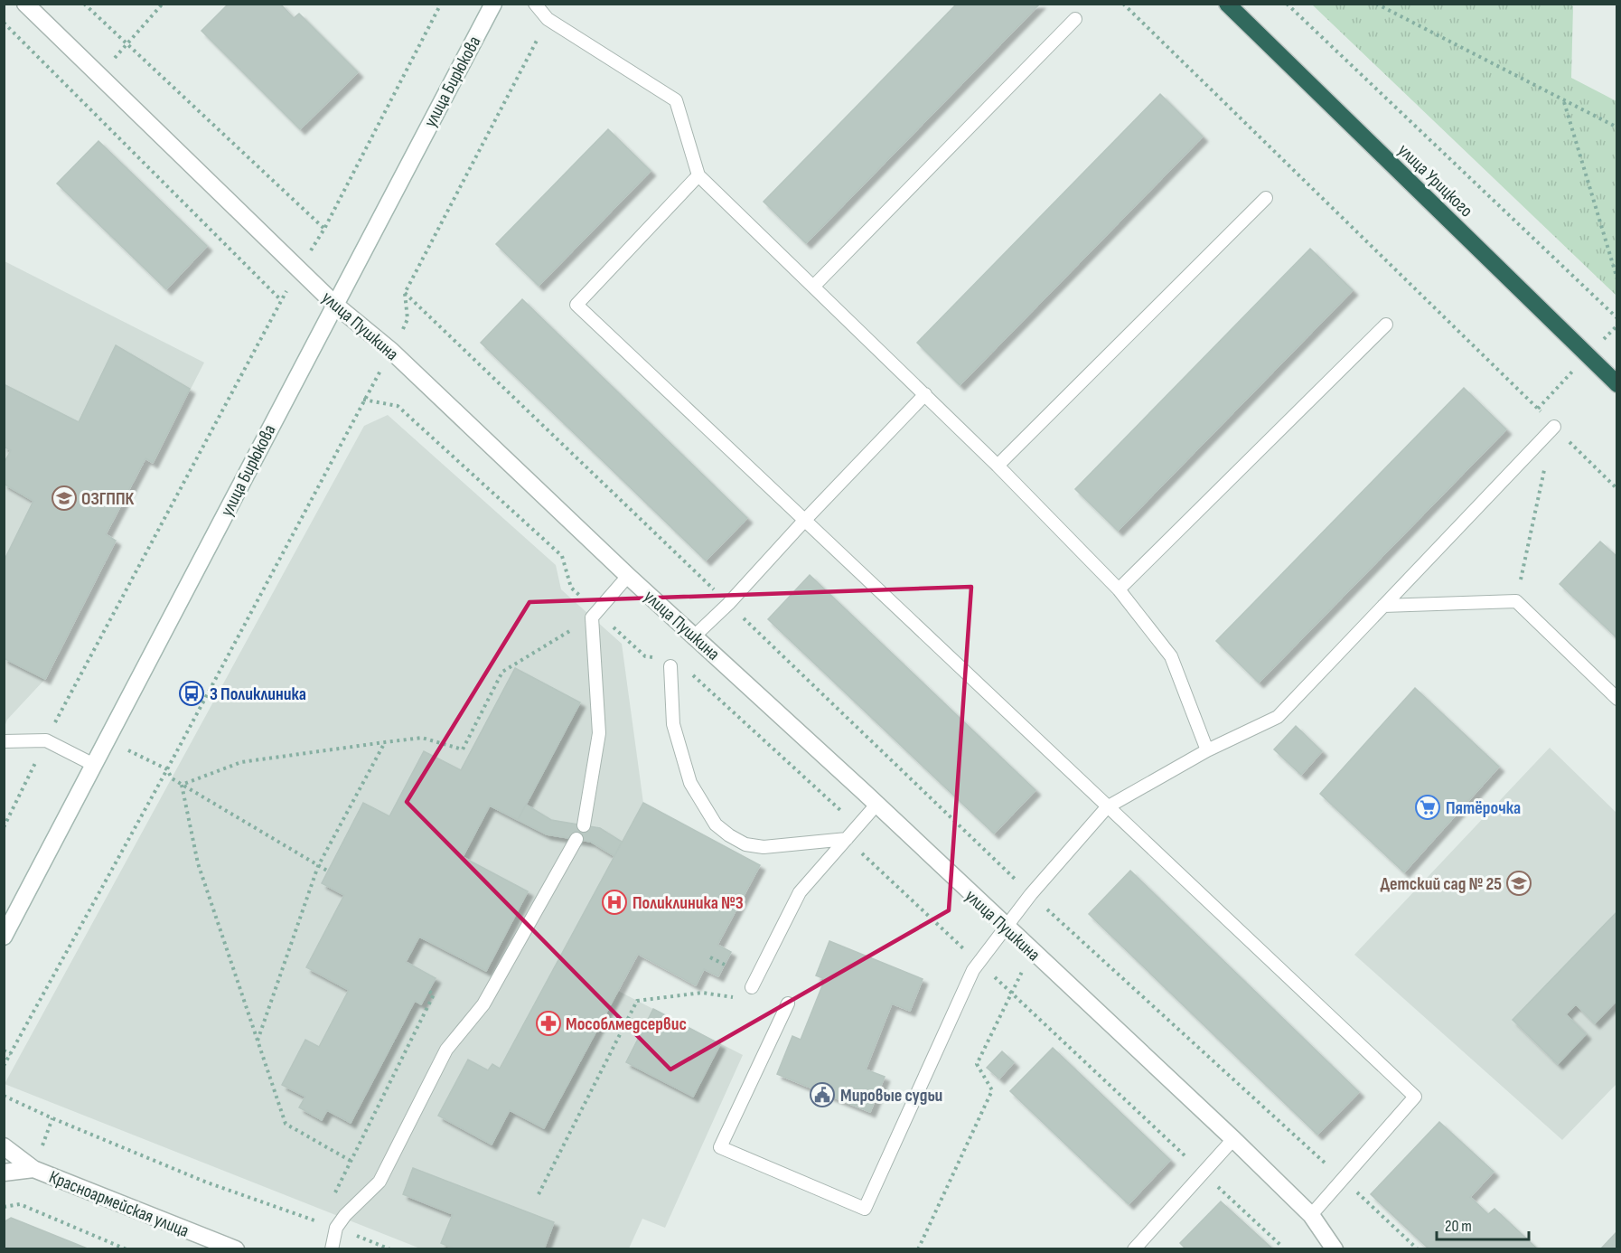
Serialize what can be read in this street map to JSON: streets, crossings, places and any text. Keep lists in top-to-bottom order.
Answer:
{
  "streets": {
    "highway": ["улица Урицкого"],
    "street": ["улица Бирюкова", "улица Пушкина", "Красноармейская улица"]
  },
  "crossings": [
    ["улица Бирюкова", "улица Пушкина"]
  ],
  "places": {
    "school or university": ["ОЗГППК", "Детский сад № 25"],
    "bus stop": ["3 Поликлиника"],
    "supermarket": ["Пятёрочка"],
    "hospital": ["Поликлиника №3"],
    "pharmacy": ["Мособлмедсервис"],
    "public building": ["Мировые судьи"]
  },
  "scale_bar": "20 m"
}
